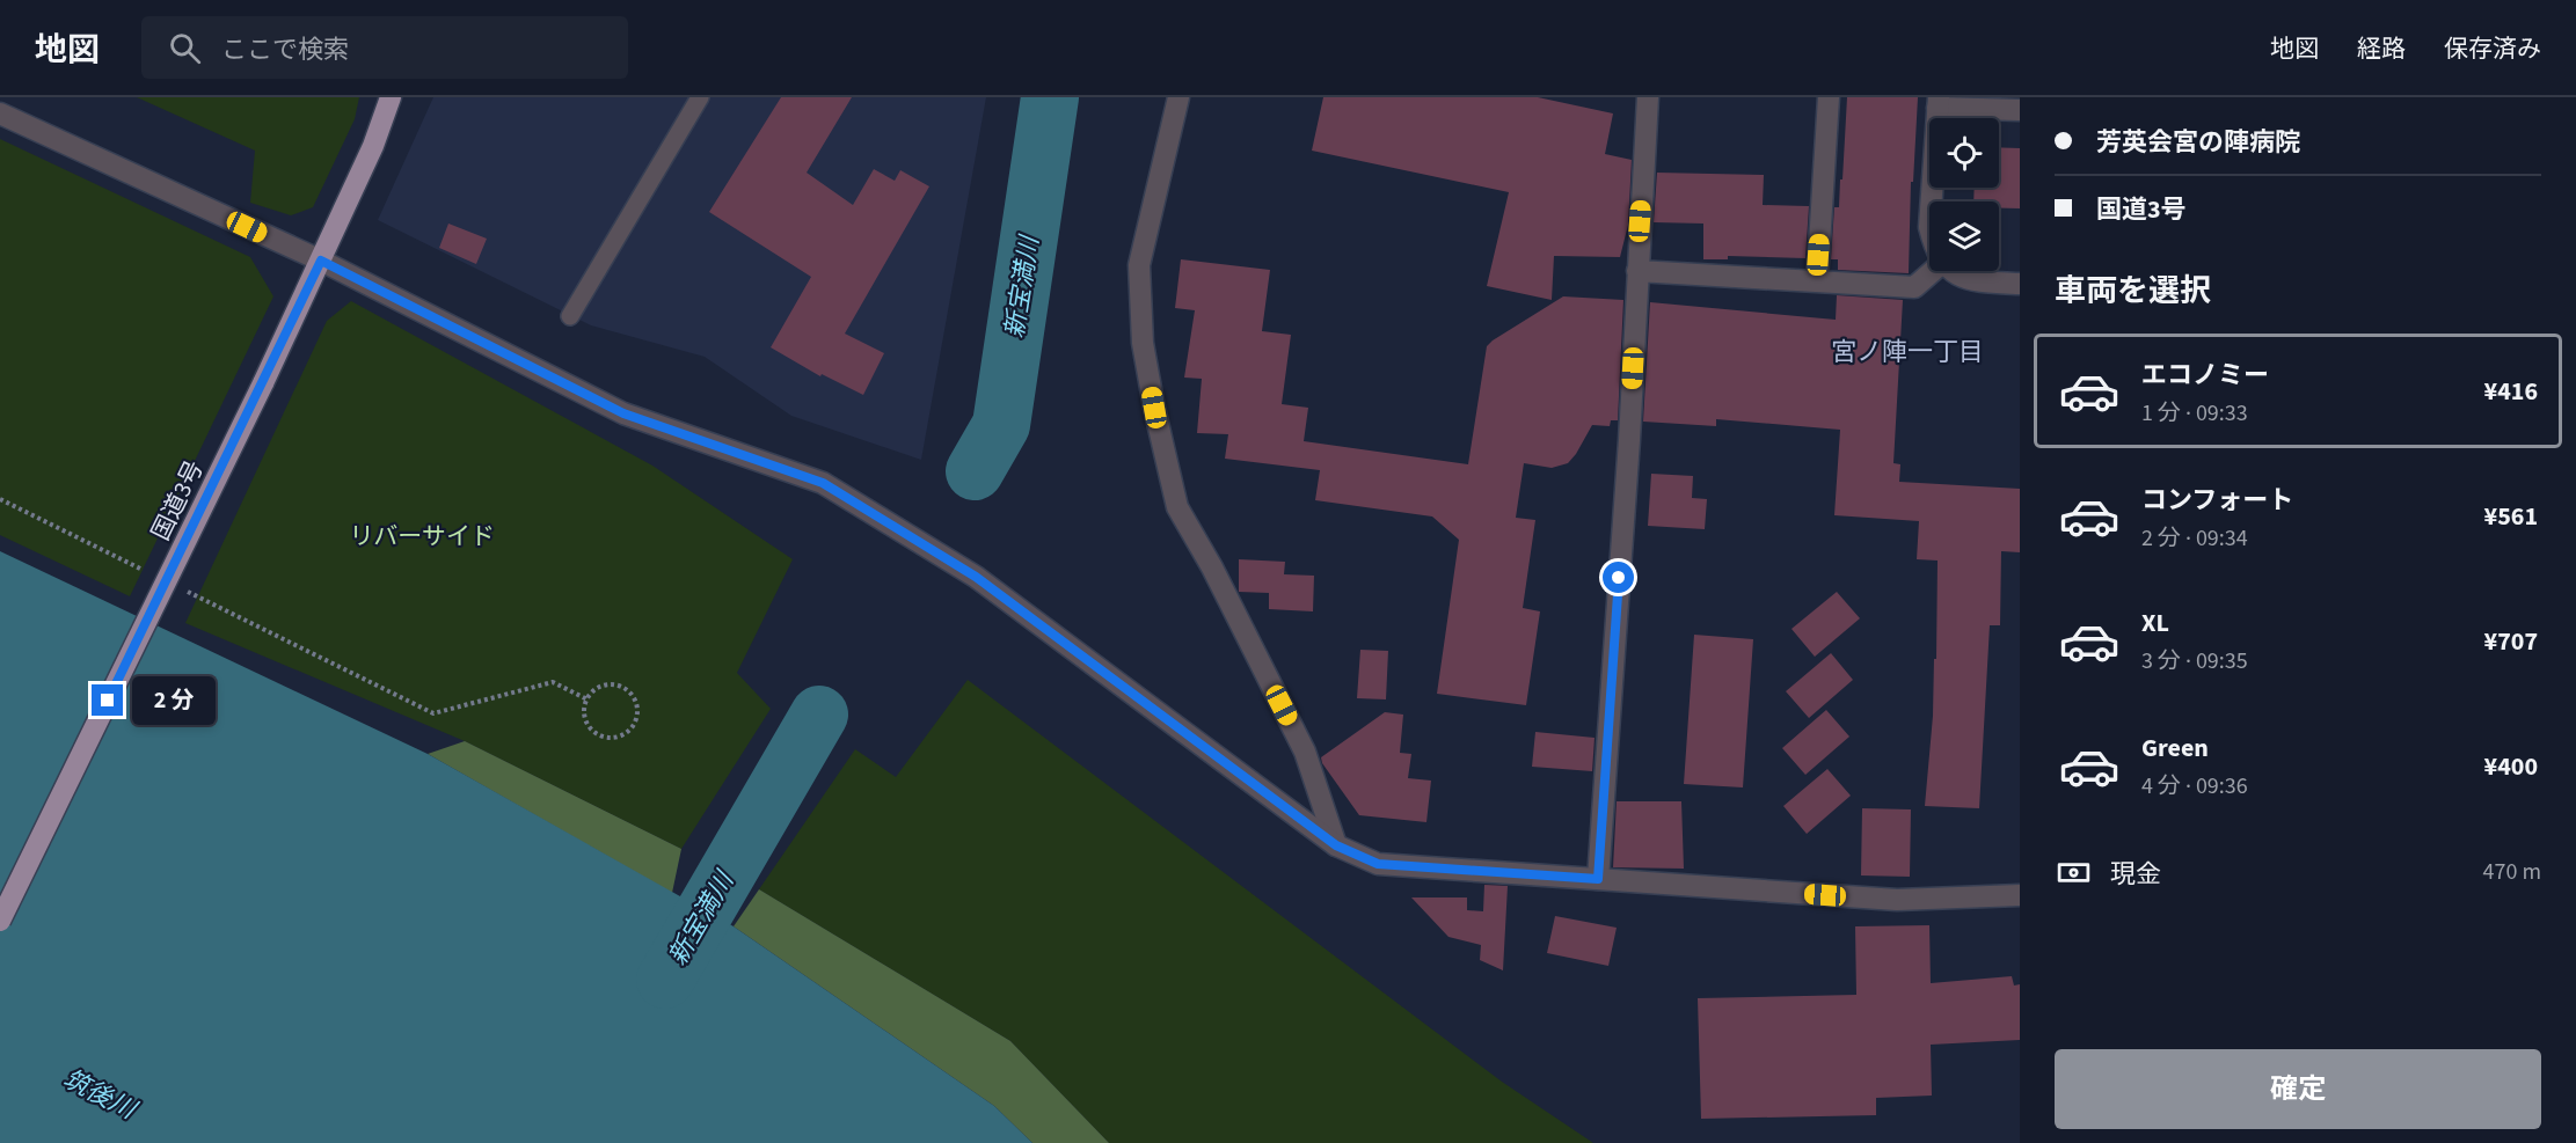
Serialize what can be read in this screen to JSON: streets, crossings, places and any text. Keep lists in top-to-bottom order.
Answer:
{
  "streets": {
    "highway": ["国道3号"]
  },
  "districts": ["宮ノ陣一丁目"],
  "water": ["新宝満川", "筑後川"],
  "parks": ["リバーサイド"],
  "page": {
    "header": "地図",
    "search": "ここで検索",
    "nav": ["地図", "経路", "保存済み"],
    "banner": ["芳英会宮の陣病院", "国道3号"],
    "heading": "車両を選択",
    "list": [
      {
        "name": "エコノミー",
        "note": "1 分 · 09:33",
        "value": "¥416"
      },
      {
        "name": "コンフォート",
        "note": "2 分 · 09:34",
        "value": "¥561"
      },
      {
        "name": "XL",
        "note": "3 分 · 09:35",
        "value": "¥707"
      },
      {
        "name": "Green",
        "note": "4 分 · 09:36",
        "value": "¥400"
      }
    ],
    "bubble": "2 分",
    "pay": ["現金", "470 m"],
    "buttons": "確定"
  }
}
